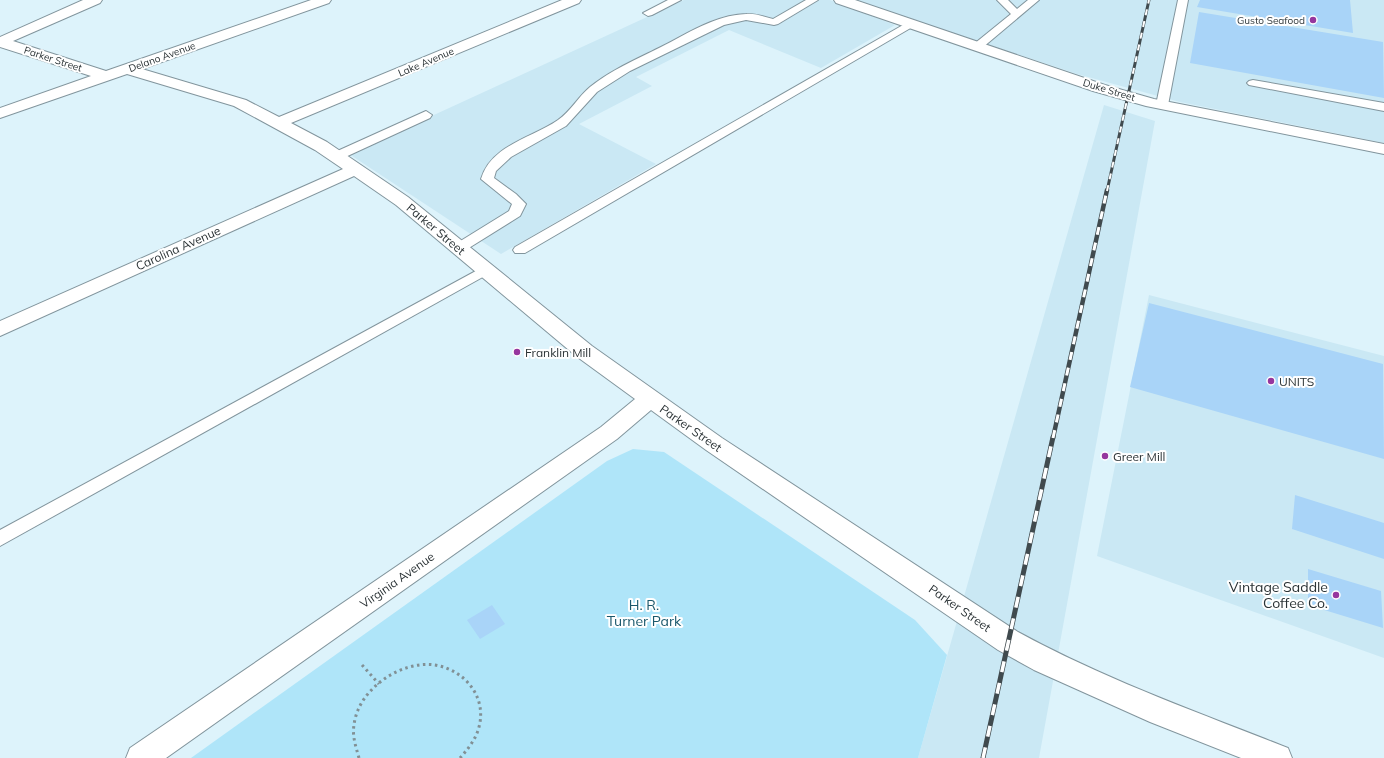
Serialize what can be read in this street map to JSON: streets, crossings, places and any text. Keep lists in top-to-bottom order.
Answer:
{
  "streets": {
    "street": [
      "Delano Avenue",
      "Parker Street",
      "Lake Avenue",
      "Duke Street",
      "Carolina Avenue",
      "Virginia Avenue"
    ]
  },
  "crossings": [
    ["Delano Avenue", "Parker Street"],
    ["Parker Street", "Lake Avenue"],
    ["Parker Street", "Carolina Avenue"],
    ["Parker Street", "Virginia Avenue"]
  ],
  "parks": ["H. R. Turner Park"],
  "places": [
    "Gusto Seafood",
    "Franklin Mill",
    "UNITS",
    "Greer Mill",
    "Vintage Saddle Coffee Co."
  ]
}
